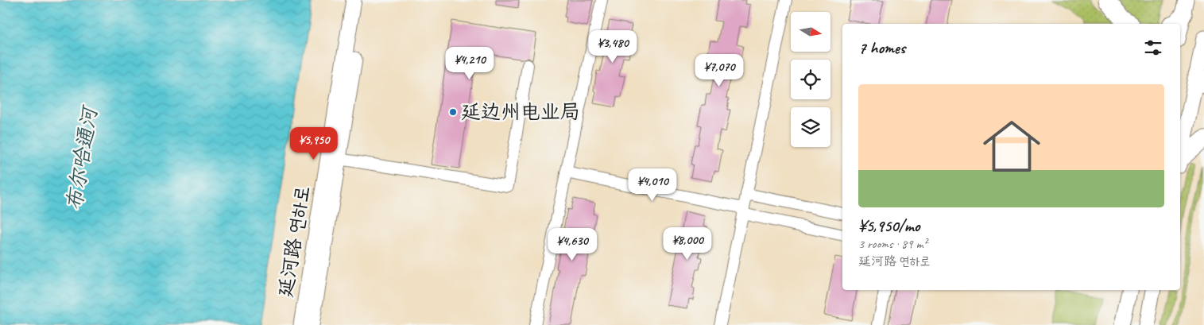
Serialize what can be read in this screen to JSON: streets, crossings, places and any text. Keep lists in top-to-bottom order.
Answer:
{
  "streets": {
    "main road": ["延河路 연하로"]
  },
  "water": ["布尔哈通河"],
  "places": ["延边州电业局"],
  "north": "right",
  "page": {
    "heading": "7 homes",
    "price": [
      "¥3,480",
      "¥4,210",
      "¥7,070",
      "¥5,950",
      "¥4,010",
      "¥8,000",
      "¥4,630"
    ],
    "list": [
      {
        "name": "¥5,950/mo",
        "note": "3 rooms · 89 m² · 延河路 연하로"
      }
    ]
  }
}
